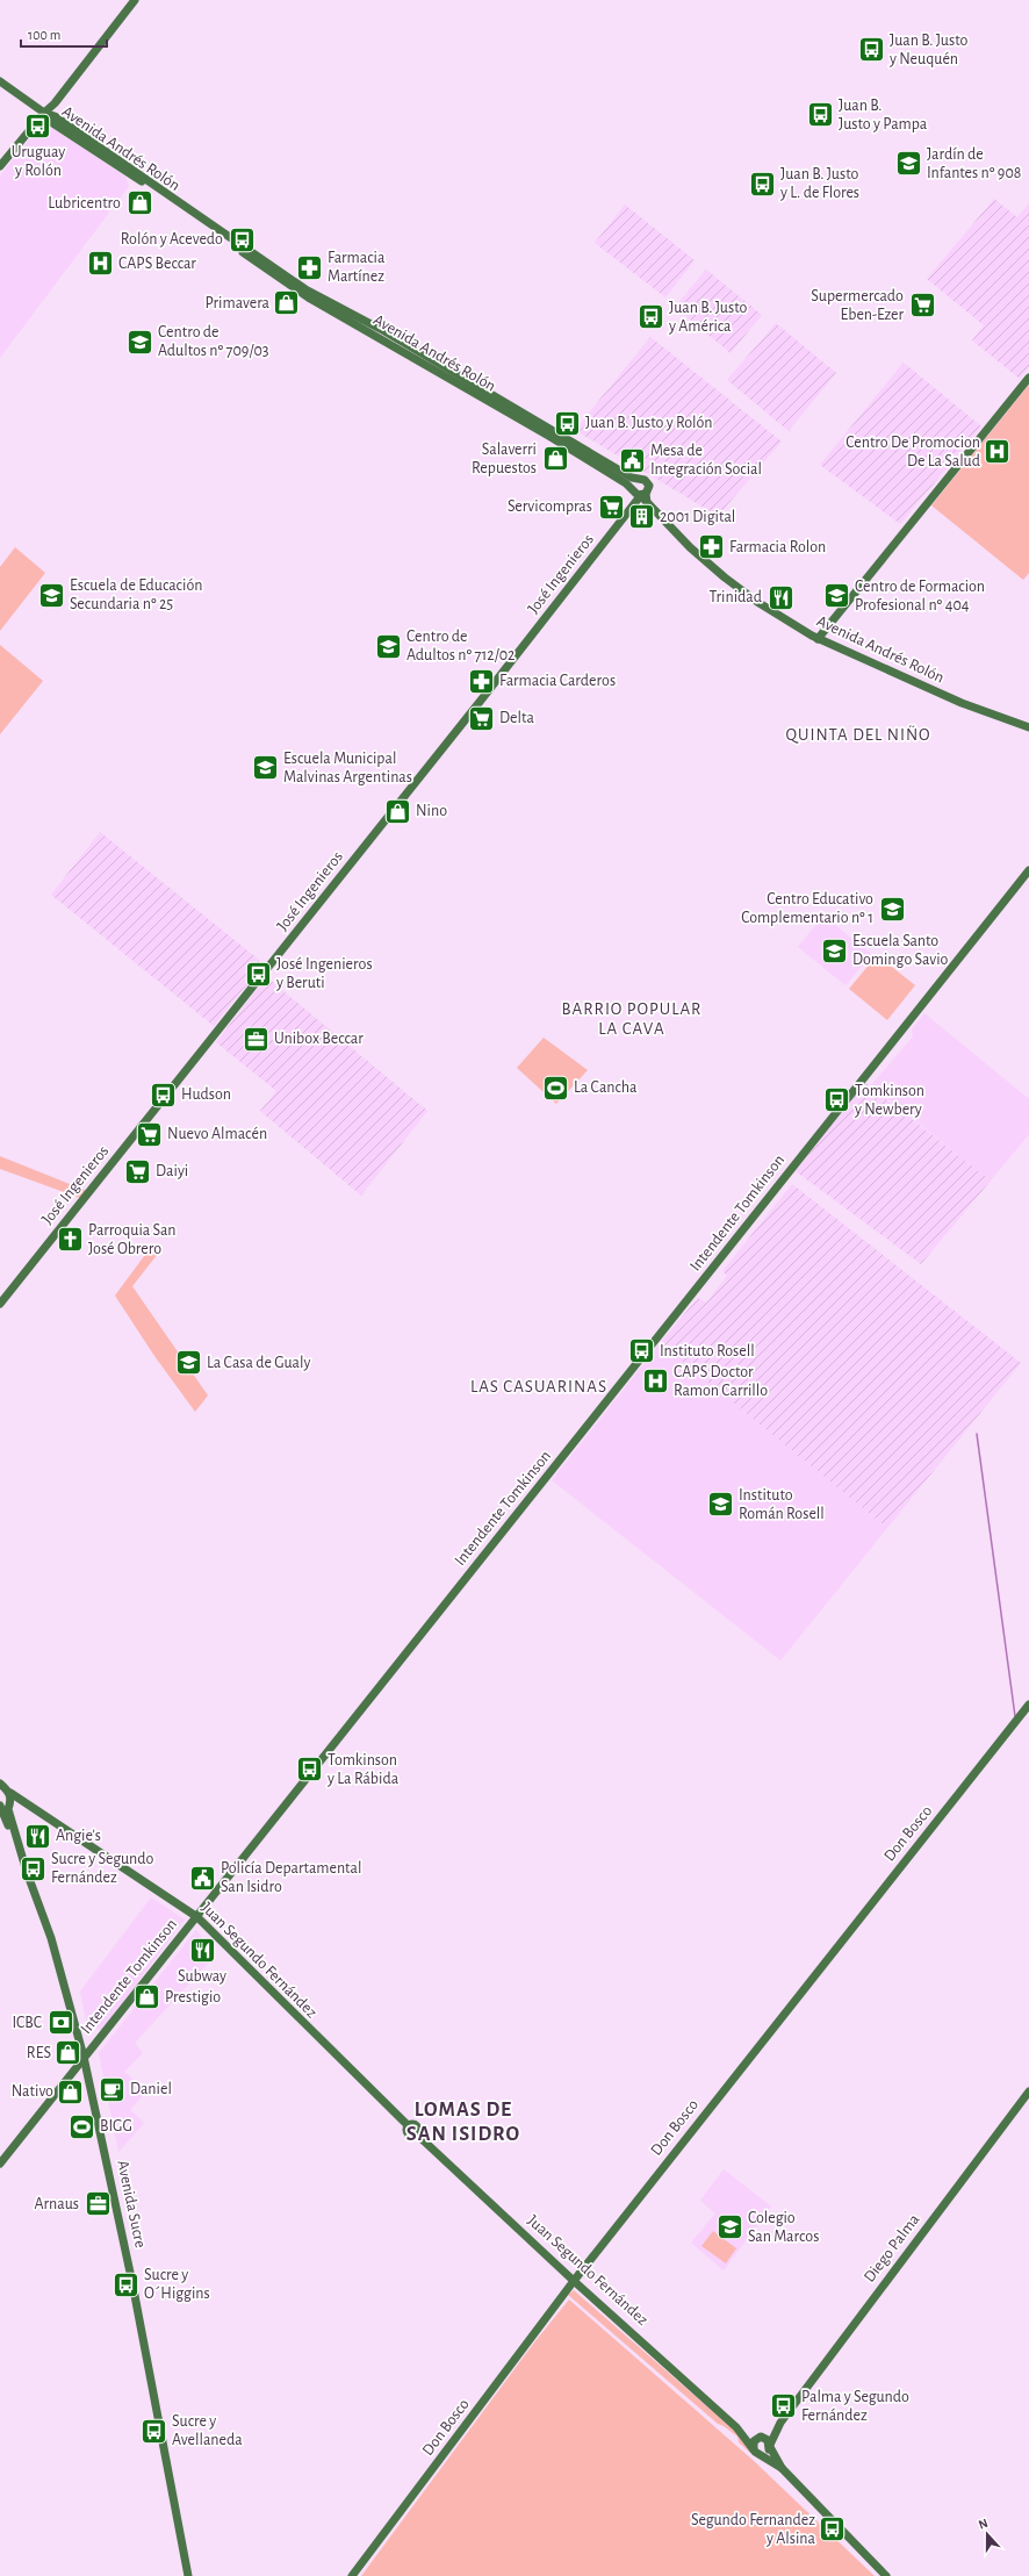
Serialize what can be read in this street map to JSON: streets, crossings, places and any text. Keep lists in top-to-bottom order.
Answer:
{
  "streets": {
    "main road": [
      "Avenida Andrés Rolón",
      "José Ingenieros",
      "Intendente Tomkinson",
      "Don Bosco",
      "Juan Segundo Fernández",
      "Avenida Sucre",
      "Diego Palma"
    ]
  },
  "crossings": [
    ["Avenida Andrés Rolón", "José Ingenieros"],
    ["Intendente Tomkinson", "Juan Segundo Fernández"],
    ["Intendente Tomkinson", "Avenida Sucre"],
    ["Don Bosco", "Juan Segundo Fernández"],
    ["Juan Segundo Fernández", "Avenida Sucre"],
    ["Juan Segundo Fernández", "Diego Palma"]
  ],
  "districts": [
    "QUINTA DEL NIÑO",
    "BARRIO POPULAR LA CAVA",
    "LAS CASUARINAS",
    "LOMAS DE SAN ISIDRO"
  ],
  "places": {
    "bus stop": [
      "Juan B. Justo y Neuquén",
      "Juan B. Justo y Pampa",
      "Uruguay y Rolón",
      "Juan B. Justo y L. de Flores",
      "Rolón y Acevedo",
      "Juan B. Justo y América",
      "Juan B. Justo y Rolón",
      "José Ingenieros y Beruti",
      "Hudson",
      "Tomkinson y Newbery",
      "Instituto Rosell",
      "Tomkinson y La Rábida",
      "Sucre y Segundo Fernández",
      "Sucre y O´Higgins",
      "Palma y Segundo Fernández",
      "Sucre y Avellaneda",
      "Segundo Fernandez y Alsina"
    ],
    "school or university": [
      "Jardín de Infantes nº 908",
      "Centro de Adultos nº 709/03",
      "Escuela de Educación Secundaria nº 25",
      "Centro de Formacion Profesional nº 404",
      "Centro de Adultos nº 712/02",
      "Escuela Municipal Malvinas Argentinas",
      "Centro Educativo Complementario nº 1",
      "Escuela Santo Domingo Savio",
      "La Casa de Gualy",
      "Instituto Román Rosell",
      "Colegio San Marcos"
    ],
    "shop": [
      "Lubricentro",
      "Primavera",
      "Salaverri Repuestos",
      "Nino",
      "Prestigio",
      "RES",
      "Nativo"
    ],
    "hospital": ["CAPS Beccar", "Centro De Promocion De La Salud", "CAPS Doctor Ramon Carrillo"],
    "pharmacy": ["Farmacia Martínez", "Farmacia Rolon", "Farmacia Carderos"],
    "supermarket": [
      "Supermercado Eben-Ezer",
      "Servicompras",
      "Delta",
      "Nuevo Almacén",
      "Daiyi"
    ],
    "public building": ["Mesa de Integración Social", "Policía Departamental San Isidro"],
    "building": ["2001 Digital"],
    "restaurant": ["Trinidad", "Angie's", "Subway"],
    "office": ["Unibox Beccar", "Arnaus"],
    "sports": ["La Cancha", "BIGG"],
    "church": ["Parroquia San José Obrero"],
    "bank": ["ICBC"],
    "cafe": ["Daniel"]
  },
  "scale_bar": "100 m",
  "north": "top"
}
